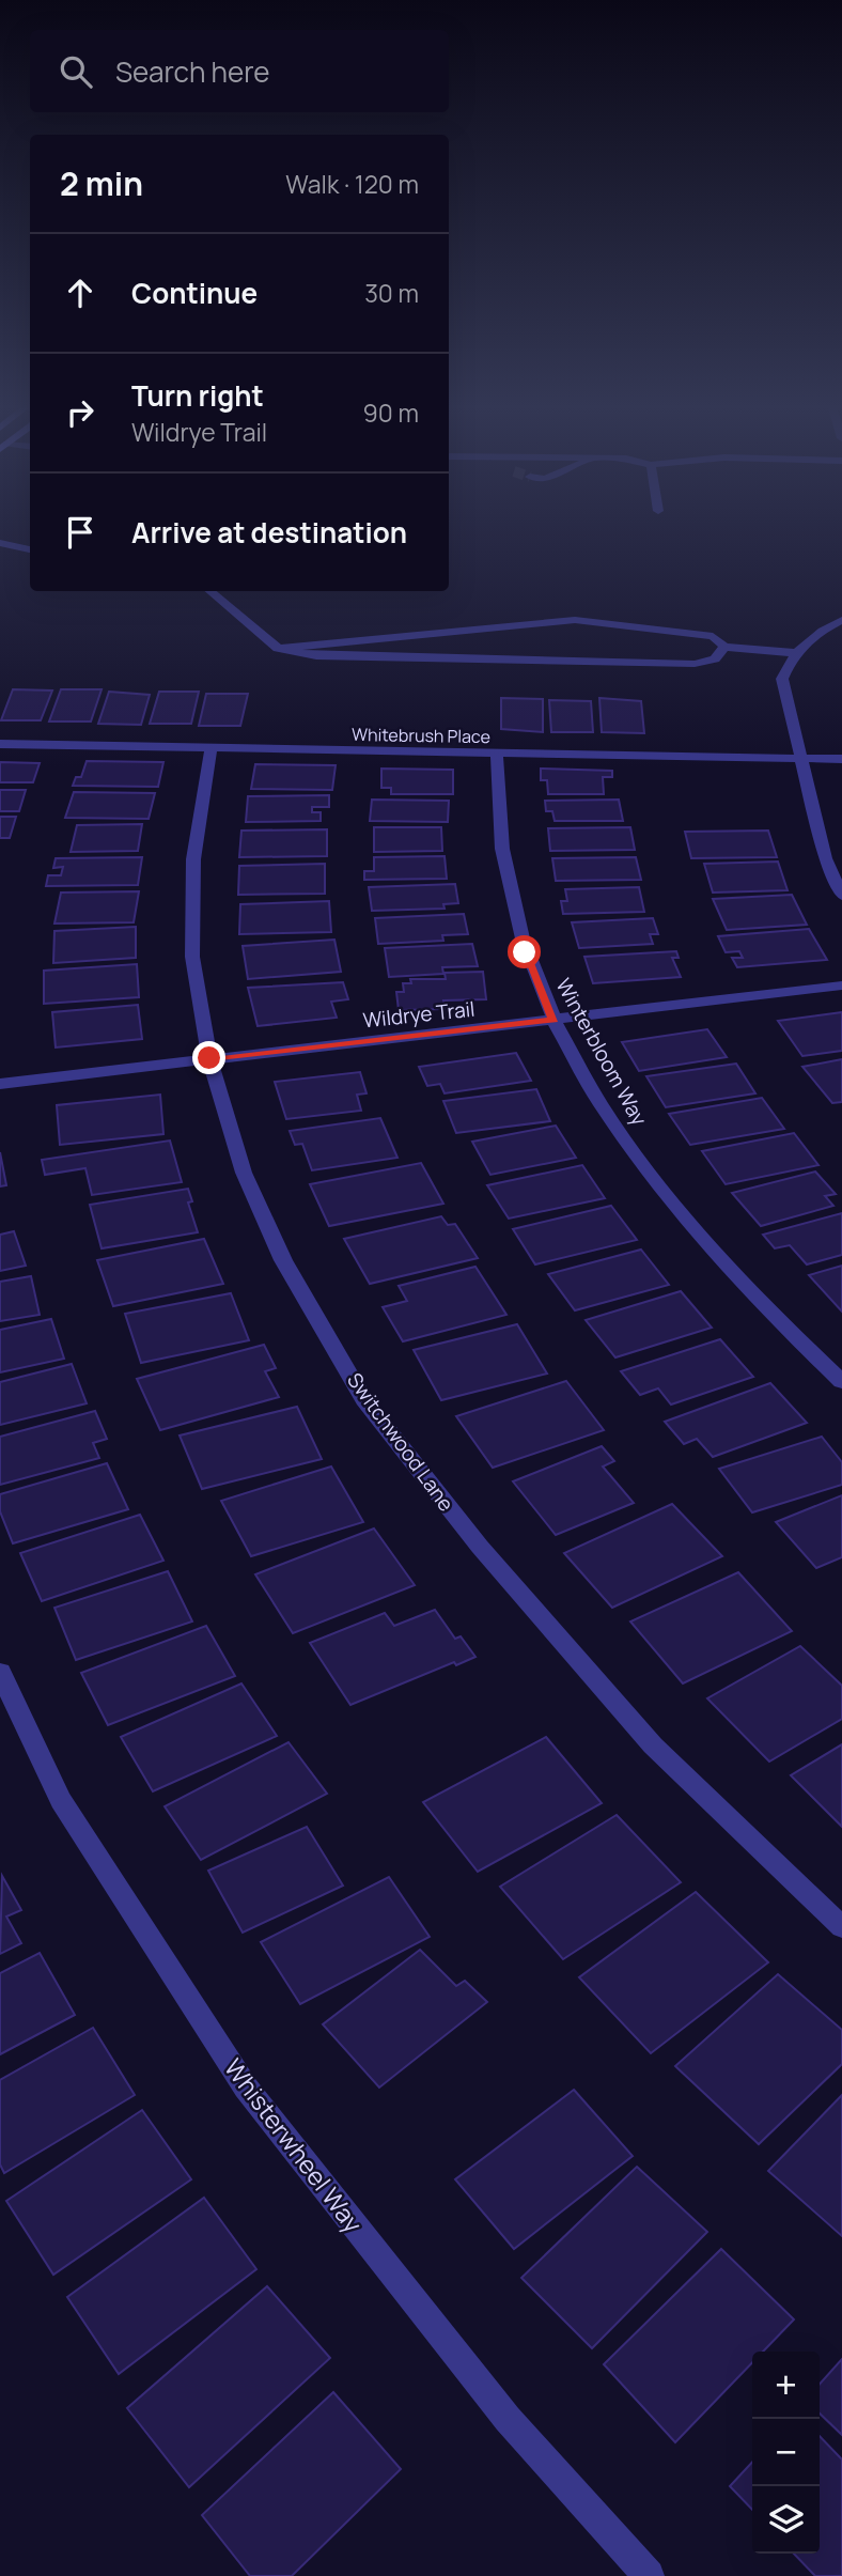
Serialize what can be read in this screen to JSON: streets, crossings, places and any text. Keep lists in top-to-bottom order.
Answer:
{
  "streets": {
    "street": [
      "Whitebrush Place",
      "Wildrye Trail",
      "Winterbloom Way",
      "Switchwood Lane",
      "Whisterwheel Way"
    ]
  },
  "crossings": [
    ["Whitebrush Place", "Winterbloom Way"],
    ["Whitebrush Place", "Switchwood Lane"],
    ["Wildrye Trail", "Winterbloom Way"],
    ["Wildrye Trail", "Switchwood Lane"]
  ],
  "page": {
    "search": "Search here",
    "heading": ["2 min", "Walk · 120 m"],
    "list": [
      ["Continue", "30 m"],
      ["Turn right", "Wildrye Trail", "90 m"],
      "Arrive at destination"
    ],
    "map_buttons": ["+", "−"]
  }
}
